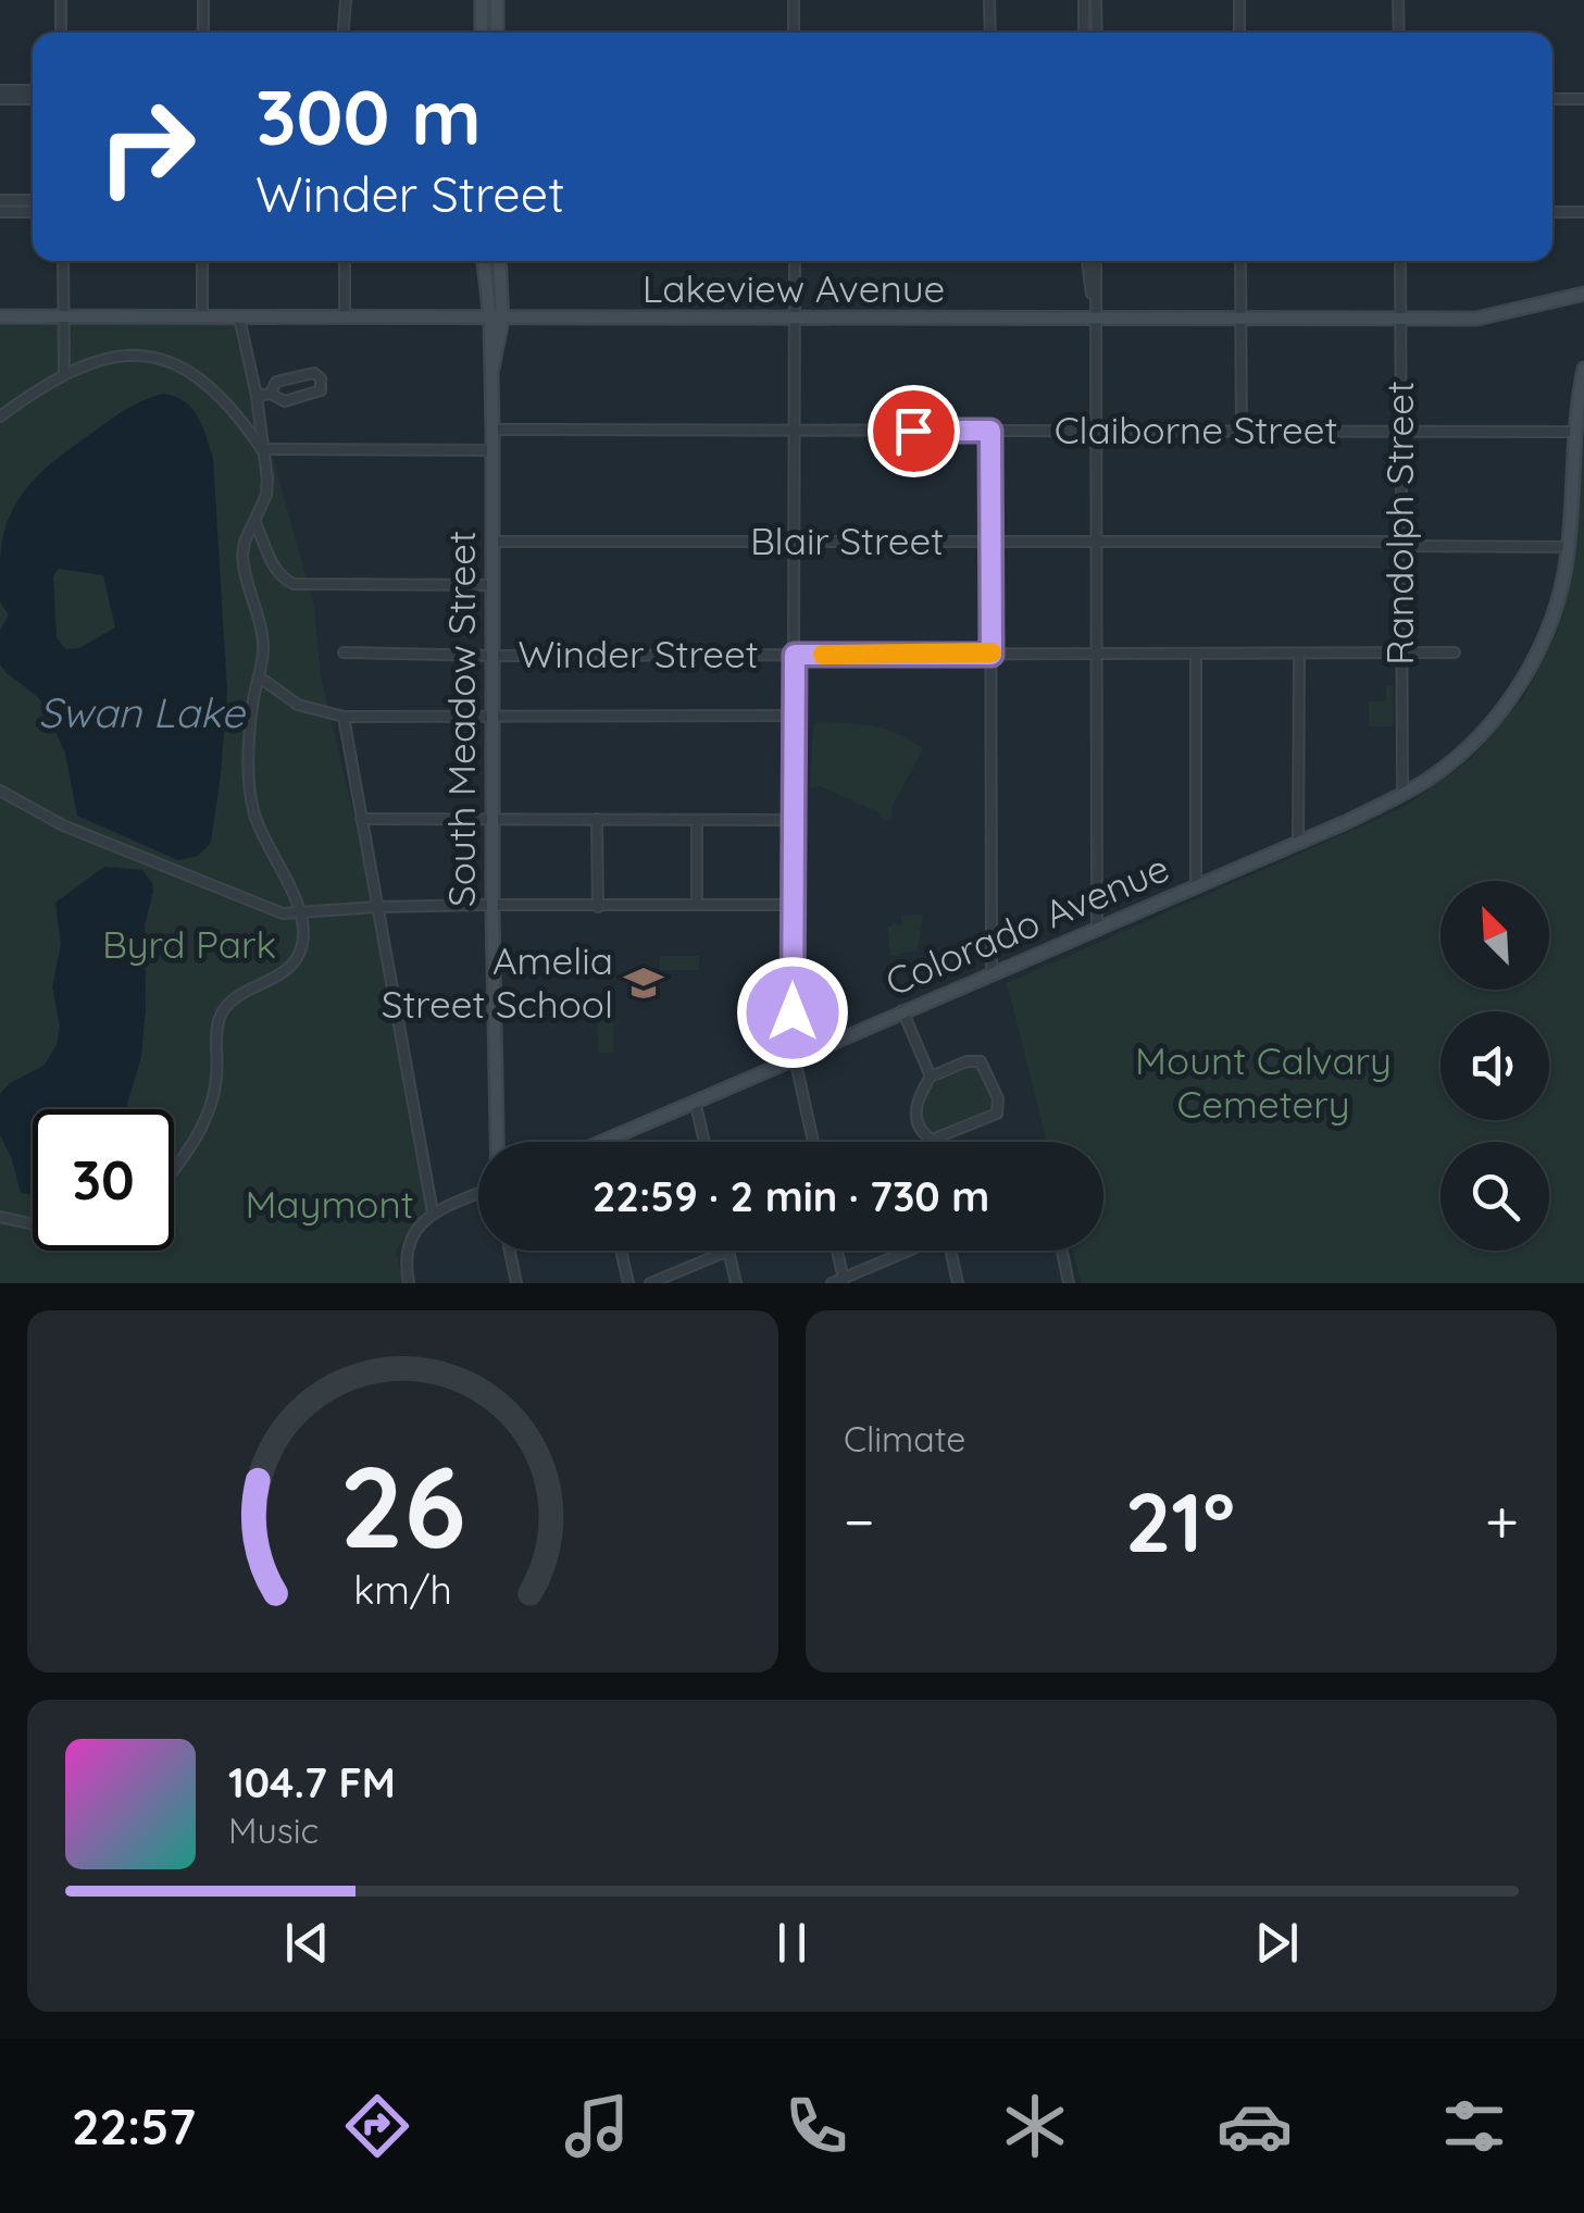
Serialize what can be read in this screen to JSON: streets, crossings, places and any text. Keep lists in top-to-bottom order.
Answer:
{
  "streets": {
    "street": [
      "Lakeview Avenue",
      "Claiborne Street",
      "Randolph Street",
      "Blair Street",
      "Winder Street",
      "South Meadow Street",
      "Colorado Avenue"
    ]
  },
  "crossings": [
    ["Lakeview Avenue", "Randolph Street"],
    ["Lakeview Avenue", "South Meadow Street"],
    ["Claiborne Street", "Randolph Street"],
    ["Claiborne Street", "South Meadow Street"],
    ["Claiborne Street", "Colorado Avenue"],
    ["Randolph Street", "Blair Street"],
    ["Randolph Street", "Winder Street"],
    ["Randolph Street", "Colorado Avenue"],
    ["Blair Street", "South Meadow Street"],
    ["Blair Street", "Colorado Avenue"],
    ["Winder Street", "South Meadow Street"]
  ],
  "water": ["Swan Lake"],
  "parks": ["Byrd Park", "Mount Calvary Cemetery", "Maymont"],
  "places": {
    "school or university": ["Amelia Street School"]
  },
  "north": "top left",
  "page": {
    "turn": ["300 m", "Winder Street"],
    "limit": "30",
    "trip": "22:59 · 2 min · 730 m",
    "tile": "Climate",
    "heat": ["−", "21°", "+"],
    "song": ["104.7 FM", "Music"],
    "tabs": "22:57",
    "gauge": ["26", "km/h"]
  }
}
